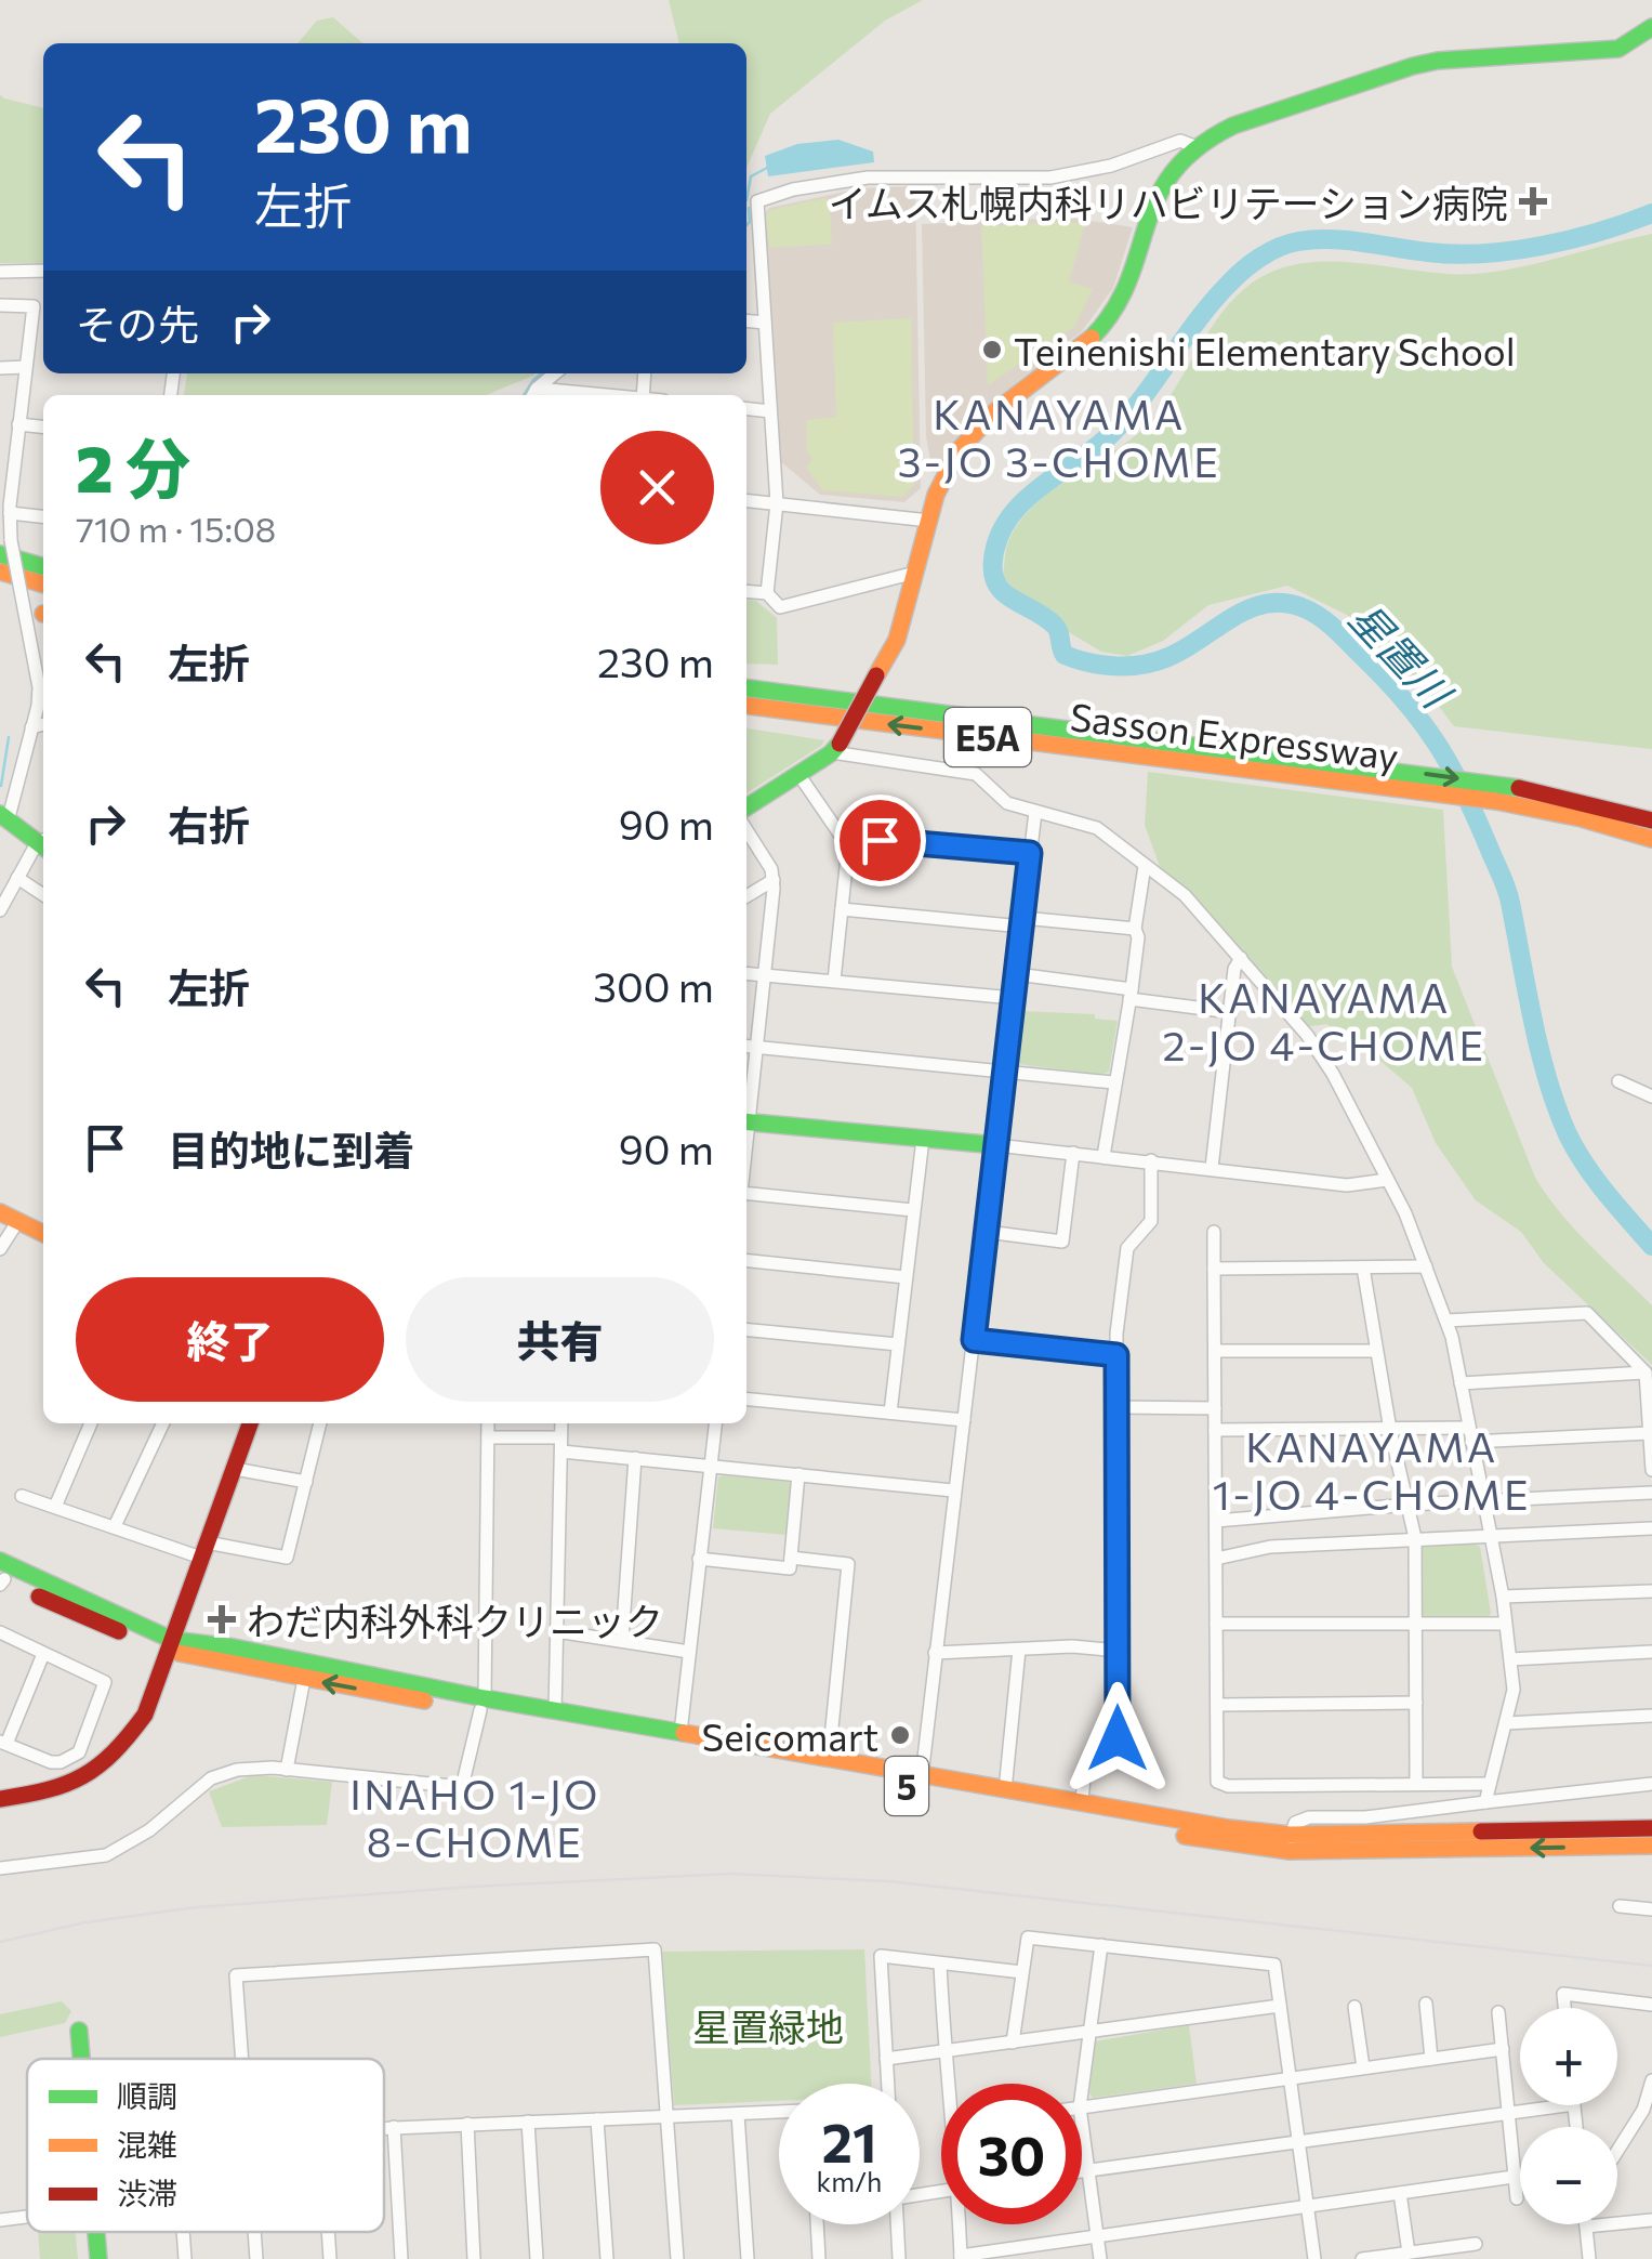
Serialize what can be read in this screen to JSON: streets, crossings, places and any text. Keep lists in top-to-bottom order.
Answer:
{
  "streets": {
    "main road": ["Sasson Expressway", "E5A", "5"]
  },
  "districts": [
    "KANAYAMA 3-JO 3-CHOME",
    "KANAYAMA 2-JO 4-CHOME",
    "KANAYAMA 1-JO 4-CHOME",
    "INAHO 1-JO 8-CHOME"
  ],
  "water": ["星置川"],
  "parks": ["星置緑地"],
  "places": {
    "health": ["イムス札幌内科リハビリテーション病院", "わだ内科外科クリニック"],
    "other": ["Teinenishi Elementary School", "Seicomart"]
  },
  "legend": ["順調", "混雑", "渋滞"],
  "page": {
    "turn": ["230 m", "左折"],
    "then": "その先",
    "heading": ["2 分", "710 m · 15:08"],
    "list": [
      {
        "name": "左折",
        "value": "230 m"
      },
      {
        "name": "右折",
        "value": "90 m"
      },
      {
        "name": "左折",
        "value": "300 m"
      },
      {
        "name": "目的地に到着",
        "value": "90 m"
      }
    ],
    "buttons": ["終了", "共有"],
    "map_buttons": ["+", "−"],
    "speed": "21 km/h",
    "limit": "30"
  }
}
